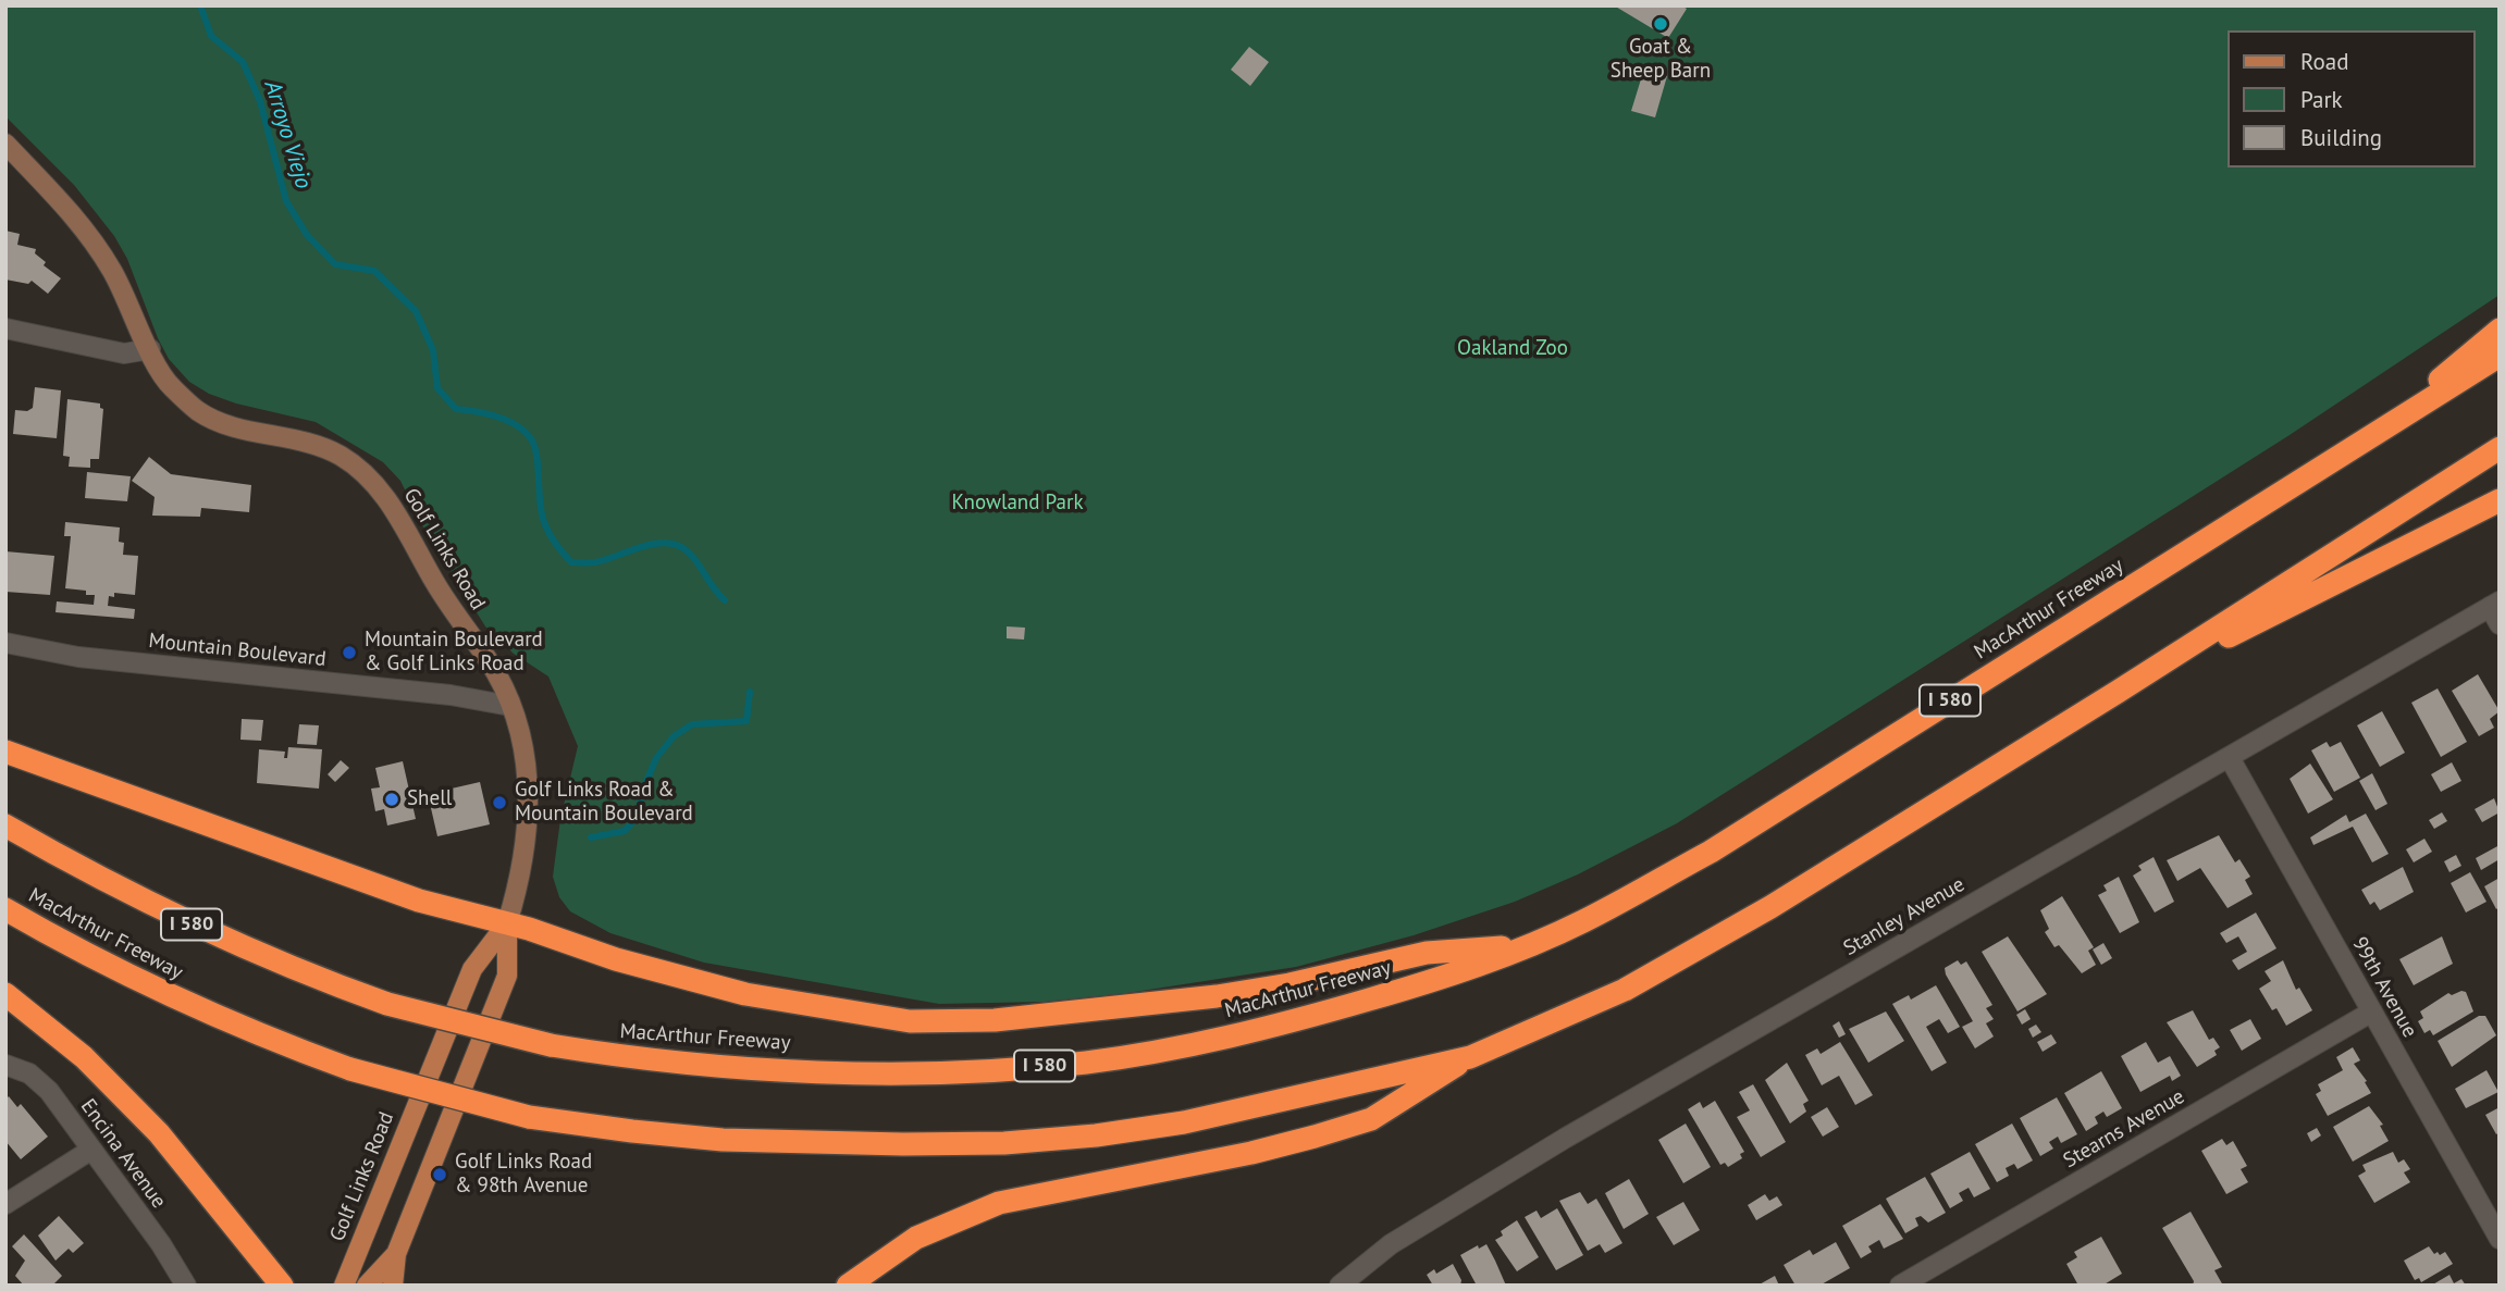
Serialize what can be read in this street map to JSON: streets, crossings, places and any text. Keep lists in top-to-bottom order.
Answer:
{
  "streets": {
    "highway": ["MacArthur Freeway", "I 580"],
    "main road": ["Golf Links Road"],
    "street": [
      "Mountain Boulevard",
      "Stanley Avenue",
      "99th Avenue",
      "Stearns Avenue",
      "Encina Avenue"
    ]
  },
  "crossings": [
    ["Golf Links Road", "Mountain Boulevard"],
    ["Stanley Avenue", "99th Avenue"],
    ["99th Avenue", "Stearns Avenue"]
  ],
  "water": ["Arroyo Viejo"],
  "parks": ["Oakland Zoo", "Knowland Park"],
  "places": [
    "Goat & Sheep Barn",
    "Mountain Boulevard & Golf Links Road",
    "Shell",
    "Golf Links Road & Mountain Boulevard",
    "Golf Links Road & 98th Avenue"
  ],
  "legend": ["Road", "Park", "Building"]
}
